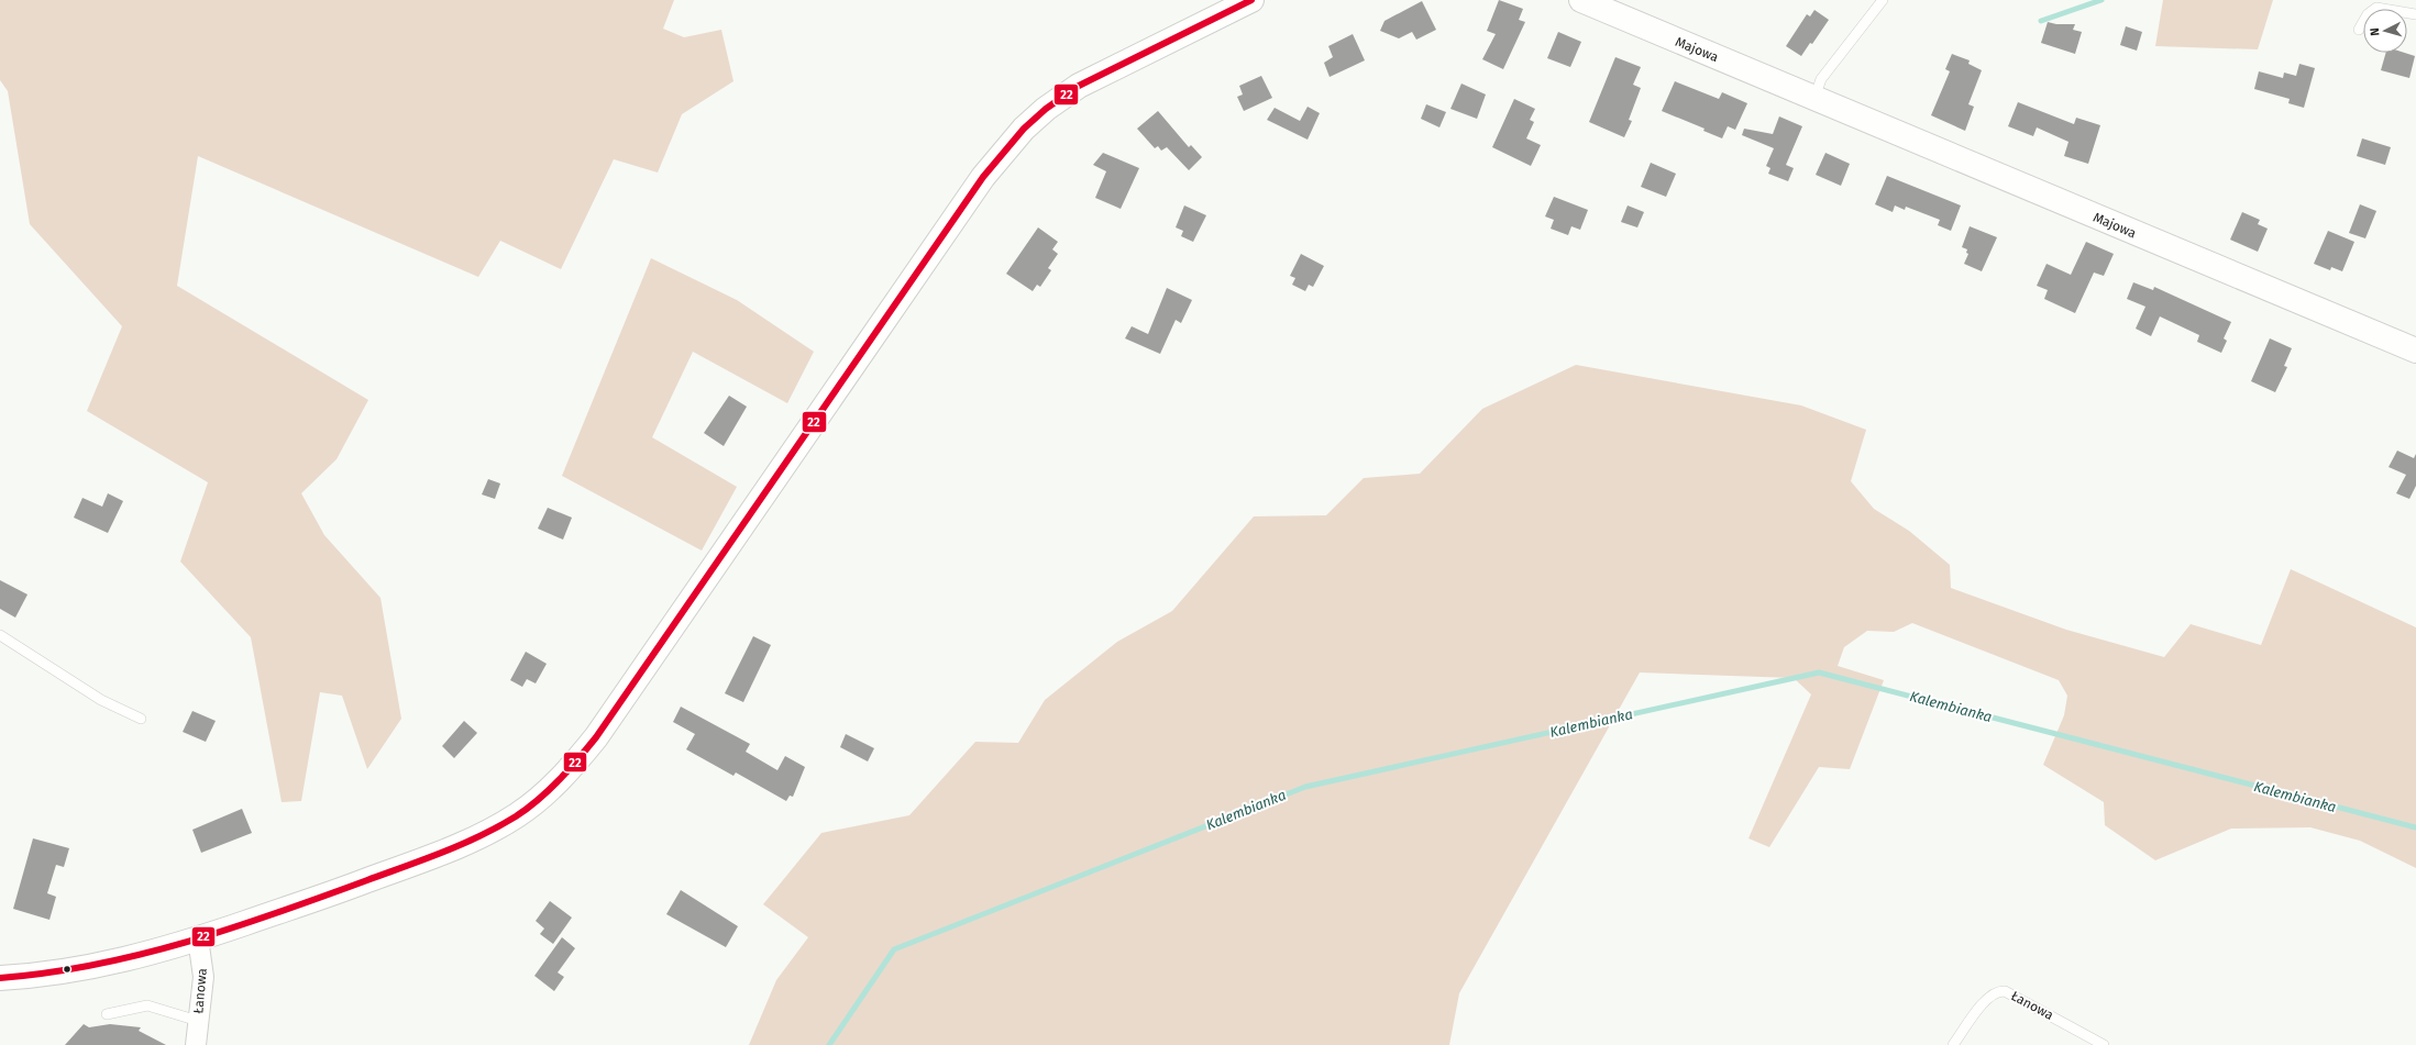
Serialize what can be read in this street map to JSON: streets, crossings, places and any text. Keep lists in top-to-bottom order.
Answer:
{
  "streets": {
    "main road": ["Majowa"],
    "street": ["Łanowa"]
  },
  "water": ["Kalembianka"],
  "lines": ["transit line 22"],
  "north": "left"
}
